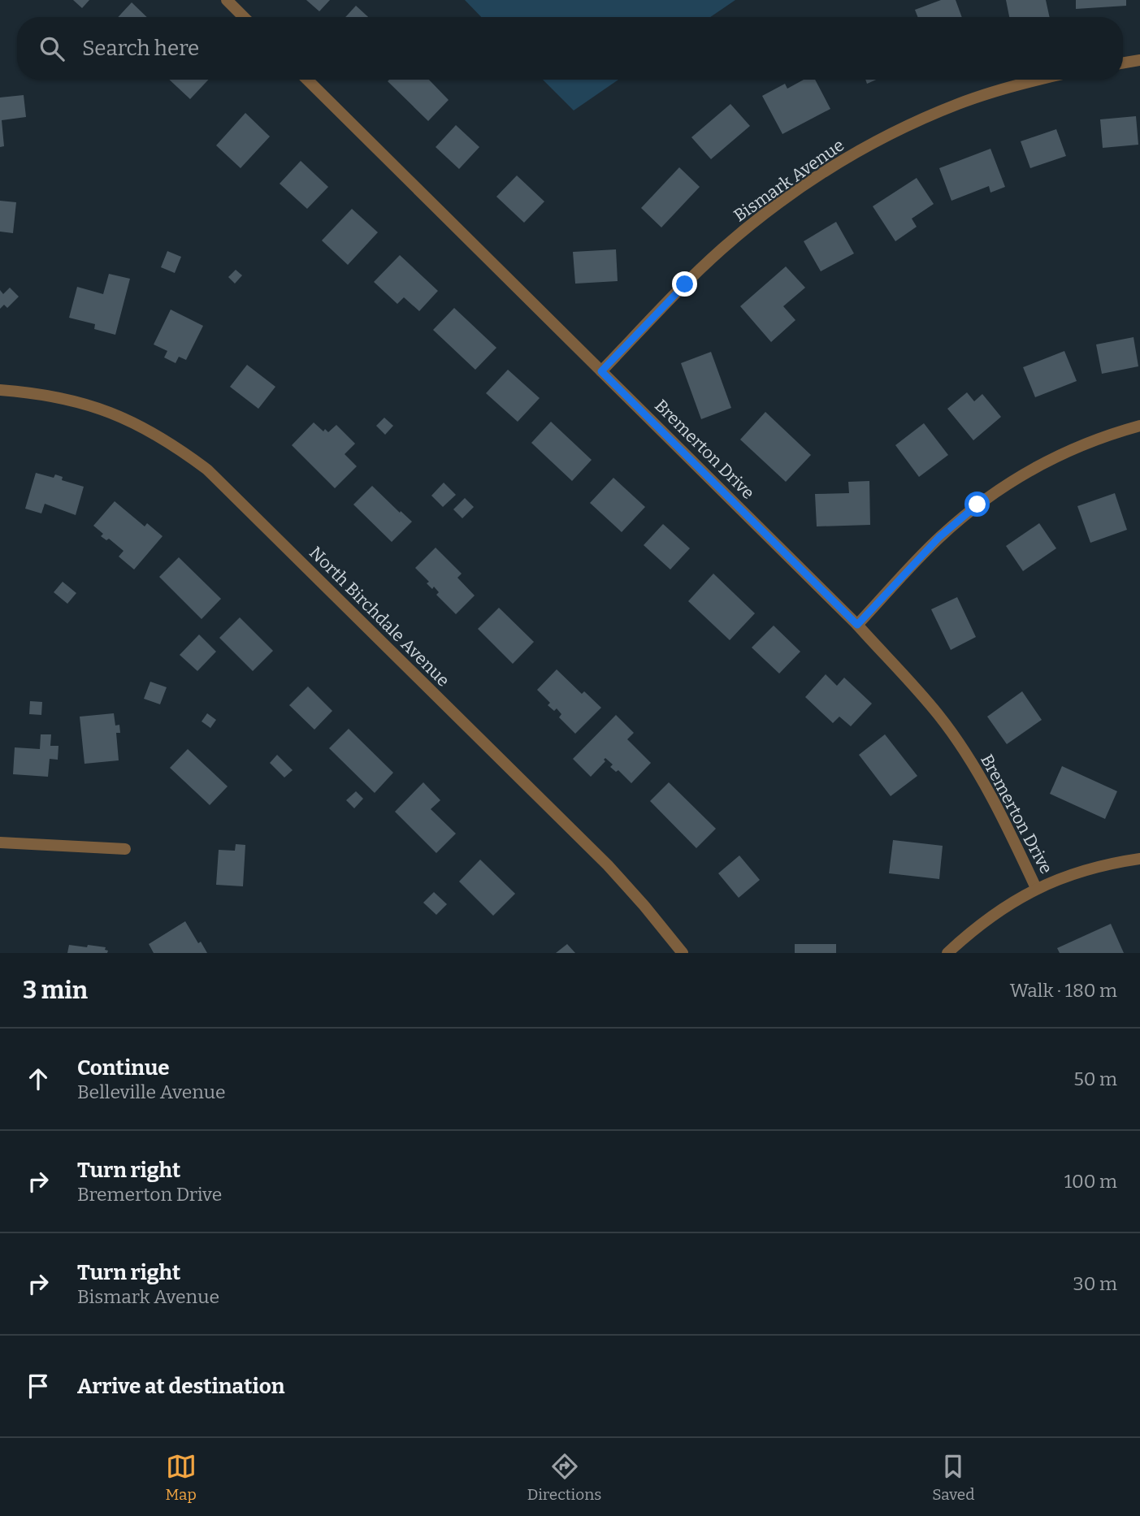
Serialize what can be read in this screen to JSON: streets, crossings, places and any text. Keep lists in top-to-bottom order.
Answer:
{
  "streets": {
    "street": ["Bismark Avenue", "Bremerton Drive", "North Birchdale Avenue"]
  },
  "crossings": [
    ["Bismark Avenue", "Bremerton Drive"]
  ],
  "page": {
    "search": "Search here",
    "heading": ["3 min", "Walk · 180 m"],
    "list": [
      ["Continue", "Belleville Avenue", "50 m"],
      ["Turn right", "Bremerton Drive", "100 m"],
      ["Turn right", "Bismark Avenue", "30 m"],
      "Arrive at destination"
    ],
    "nav": ["Map", "Directions", "Saved"]
  }
}
